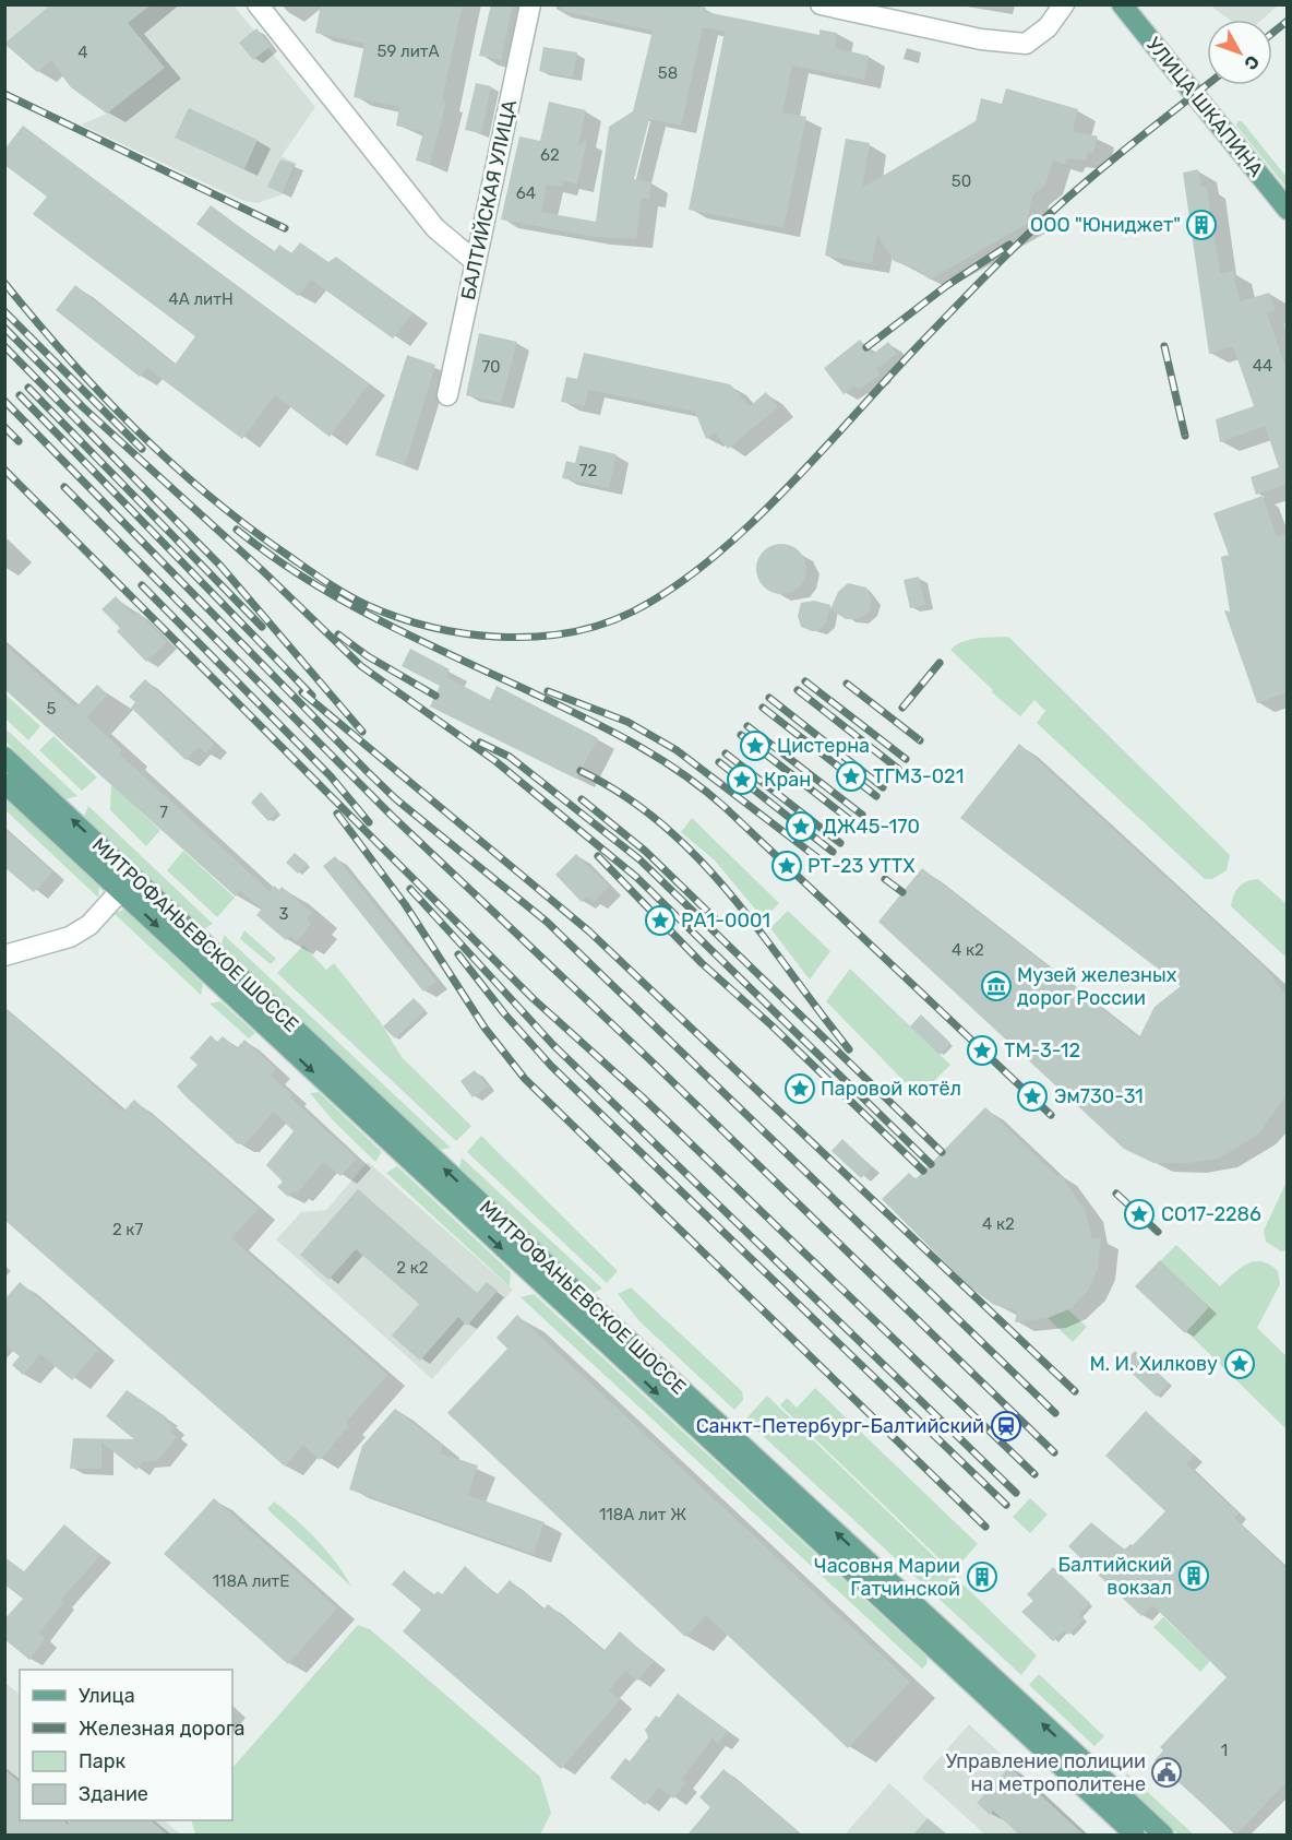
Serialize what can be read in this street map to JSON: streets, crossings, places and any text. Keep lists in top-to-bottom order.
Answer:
{
  "streets": {
    "main road": ["УЛИЦА ШКАПИНА", "МИТРОФАНЬЕВСКОЕ ШОССЕ"],
    "street": ["БАЛТИЙСКАЯ УЛИЦА"]
  },
  "places": {
    "building": ["ООО \"Юниджет\"", "Балтийский вокзал", "Часовня Марии Гатчинской"],
    "place": [
      "Цистерна",
      "ТГМ3-021",
      "Кран",
      "ДЖ45-170",
      "РТ-23 УТТХ",
      "РА1-0001",
      "ТМ-3-12",
      "Паровой котёл",
      "Эм730-31",
      "СО17-2286",
      "М. И. Хилкову"
    ],
    "museum": ["Музей железных дорог России"],
    "station": ["Санкт-Петербург-Балтийский"],
    "public building": ["Управление полиции на метрополитене"]
  },
  "house_numbers": [
    "59 литА",
    "4",
    "58",
    "62",
    "50",
    "64",
    "4А литН",
    "44",
    "70",
    "72",
    "5",
    "7",
    "3",
    "4 к2",
    "4 к2",
    "2 к7",
    "2 к2",
    "118А лит Ж",
    "118А литЕ",
    "1"
  ],
  "legend": [
    "Улица",
    "Железная дорога",
    "Парк",
    "Здание"
  ],
  "north": "bottom right"
}
